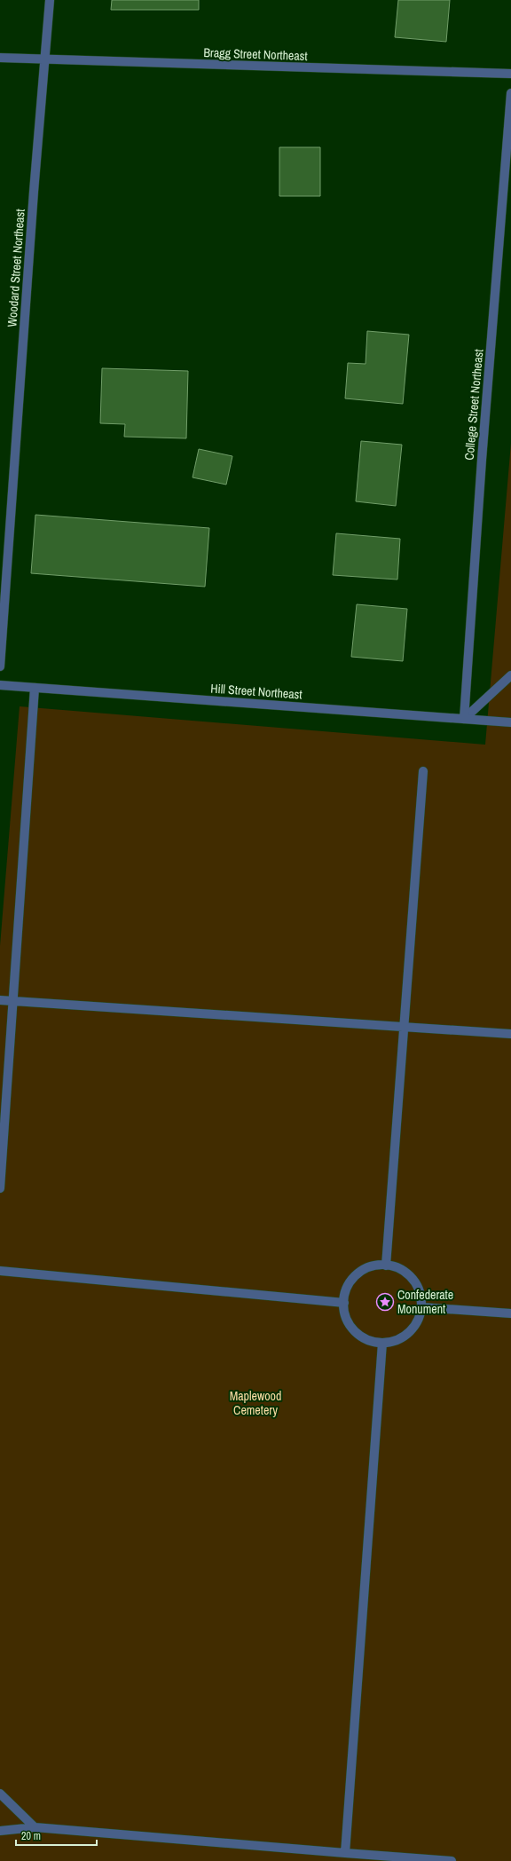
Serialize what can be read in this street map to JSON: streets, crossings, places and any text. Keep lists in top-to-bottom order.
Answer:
{
  "streets": {
    "street": [
      "Bragg Street Northeast",
      "Woodard Street Northeast",
      "College Street Northeast",
      "Hill Street Northeast"
    ]
  },
  "crossings": [
    ["Bragg Street Northeast", "Woodard Street Northeast"],
    ["College Street Northeast", "Hill Street Northeast"]
  ],
  "parks": ["Maplewood Cemetery"],
  "places": {
    "place": ["Confederate Monument"]
  },
  "scale_bar": "20 m"
}
